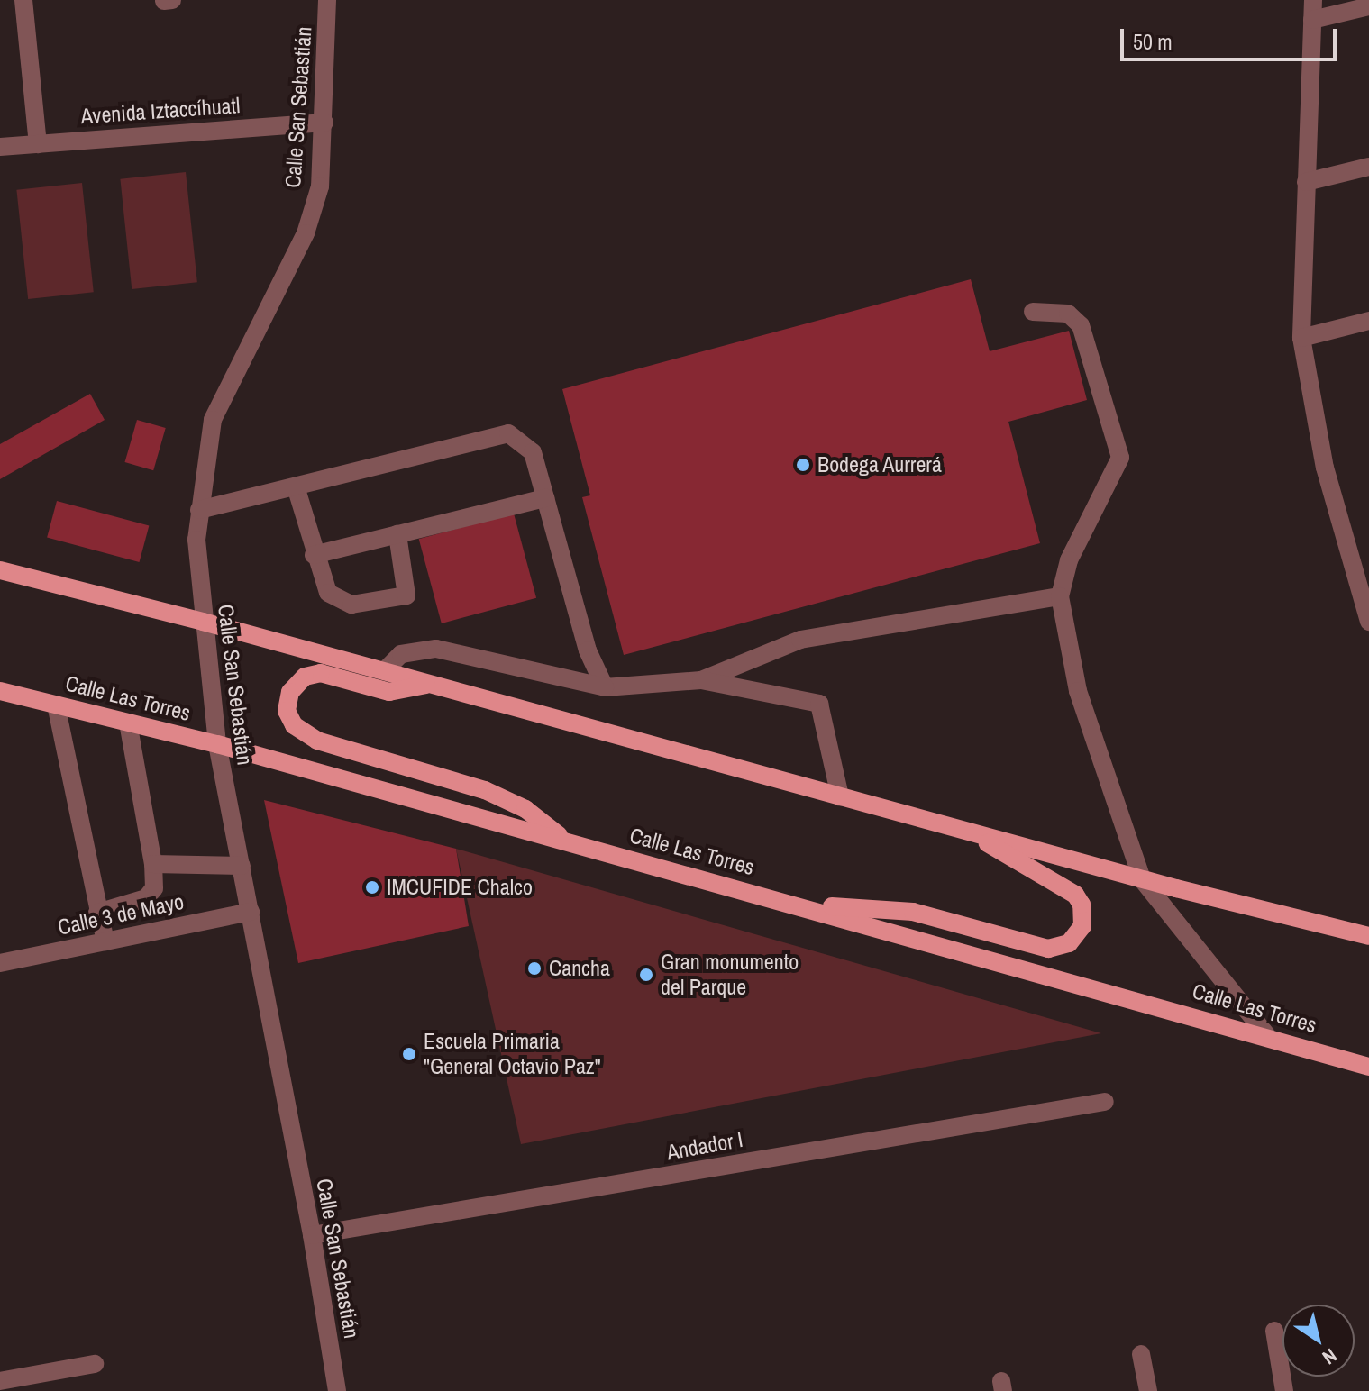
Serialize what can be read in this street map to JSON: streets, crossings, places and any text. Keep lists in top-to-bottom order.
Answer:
{
  "streets": {
    "main road": ["Calle Las Torres"],
    "street": [
      "Calle San Sebastián",
      "Avenida Iztaccíhuatl",
      "Calle 3 de Mayo",
      "Andador I"
    ]
  },
  "crossings": [
    ["Calle San Sebastián", "Avenida Iztaccíhuatl"],
    ["Calle San Sebastián", "Calle Las Torres"],
    ["Calle San Sebastián", "Calle 3 de Mayo"],
    ["Calle San Sebastián", "Andador I"]
  ],
  "places": [
    "Bodega Aurrerá",
    "IMCUFIDE Chalco",
    "Cancha",
    "Gran monumento del Parque",
    "Escuela Primaria \"General Octavio Paz\""
  ],
  "scale_bar": "50 m",
  "north": "bottom right"
}
